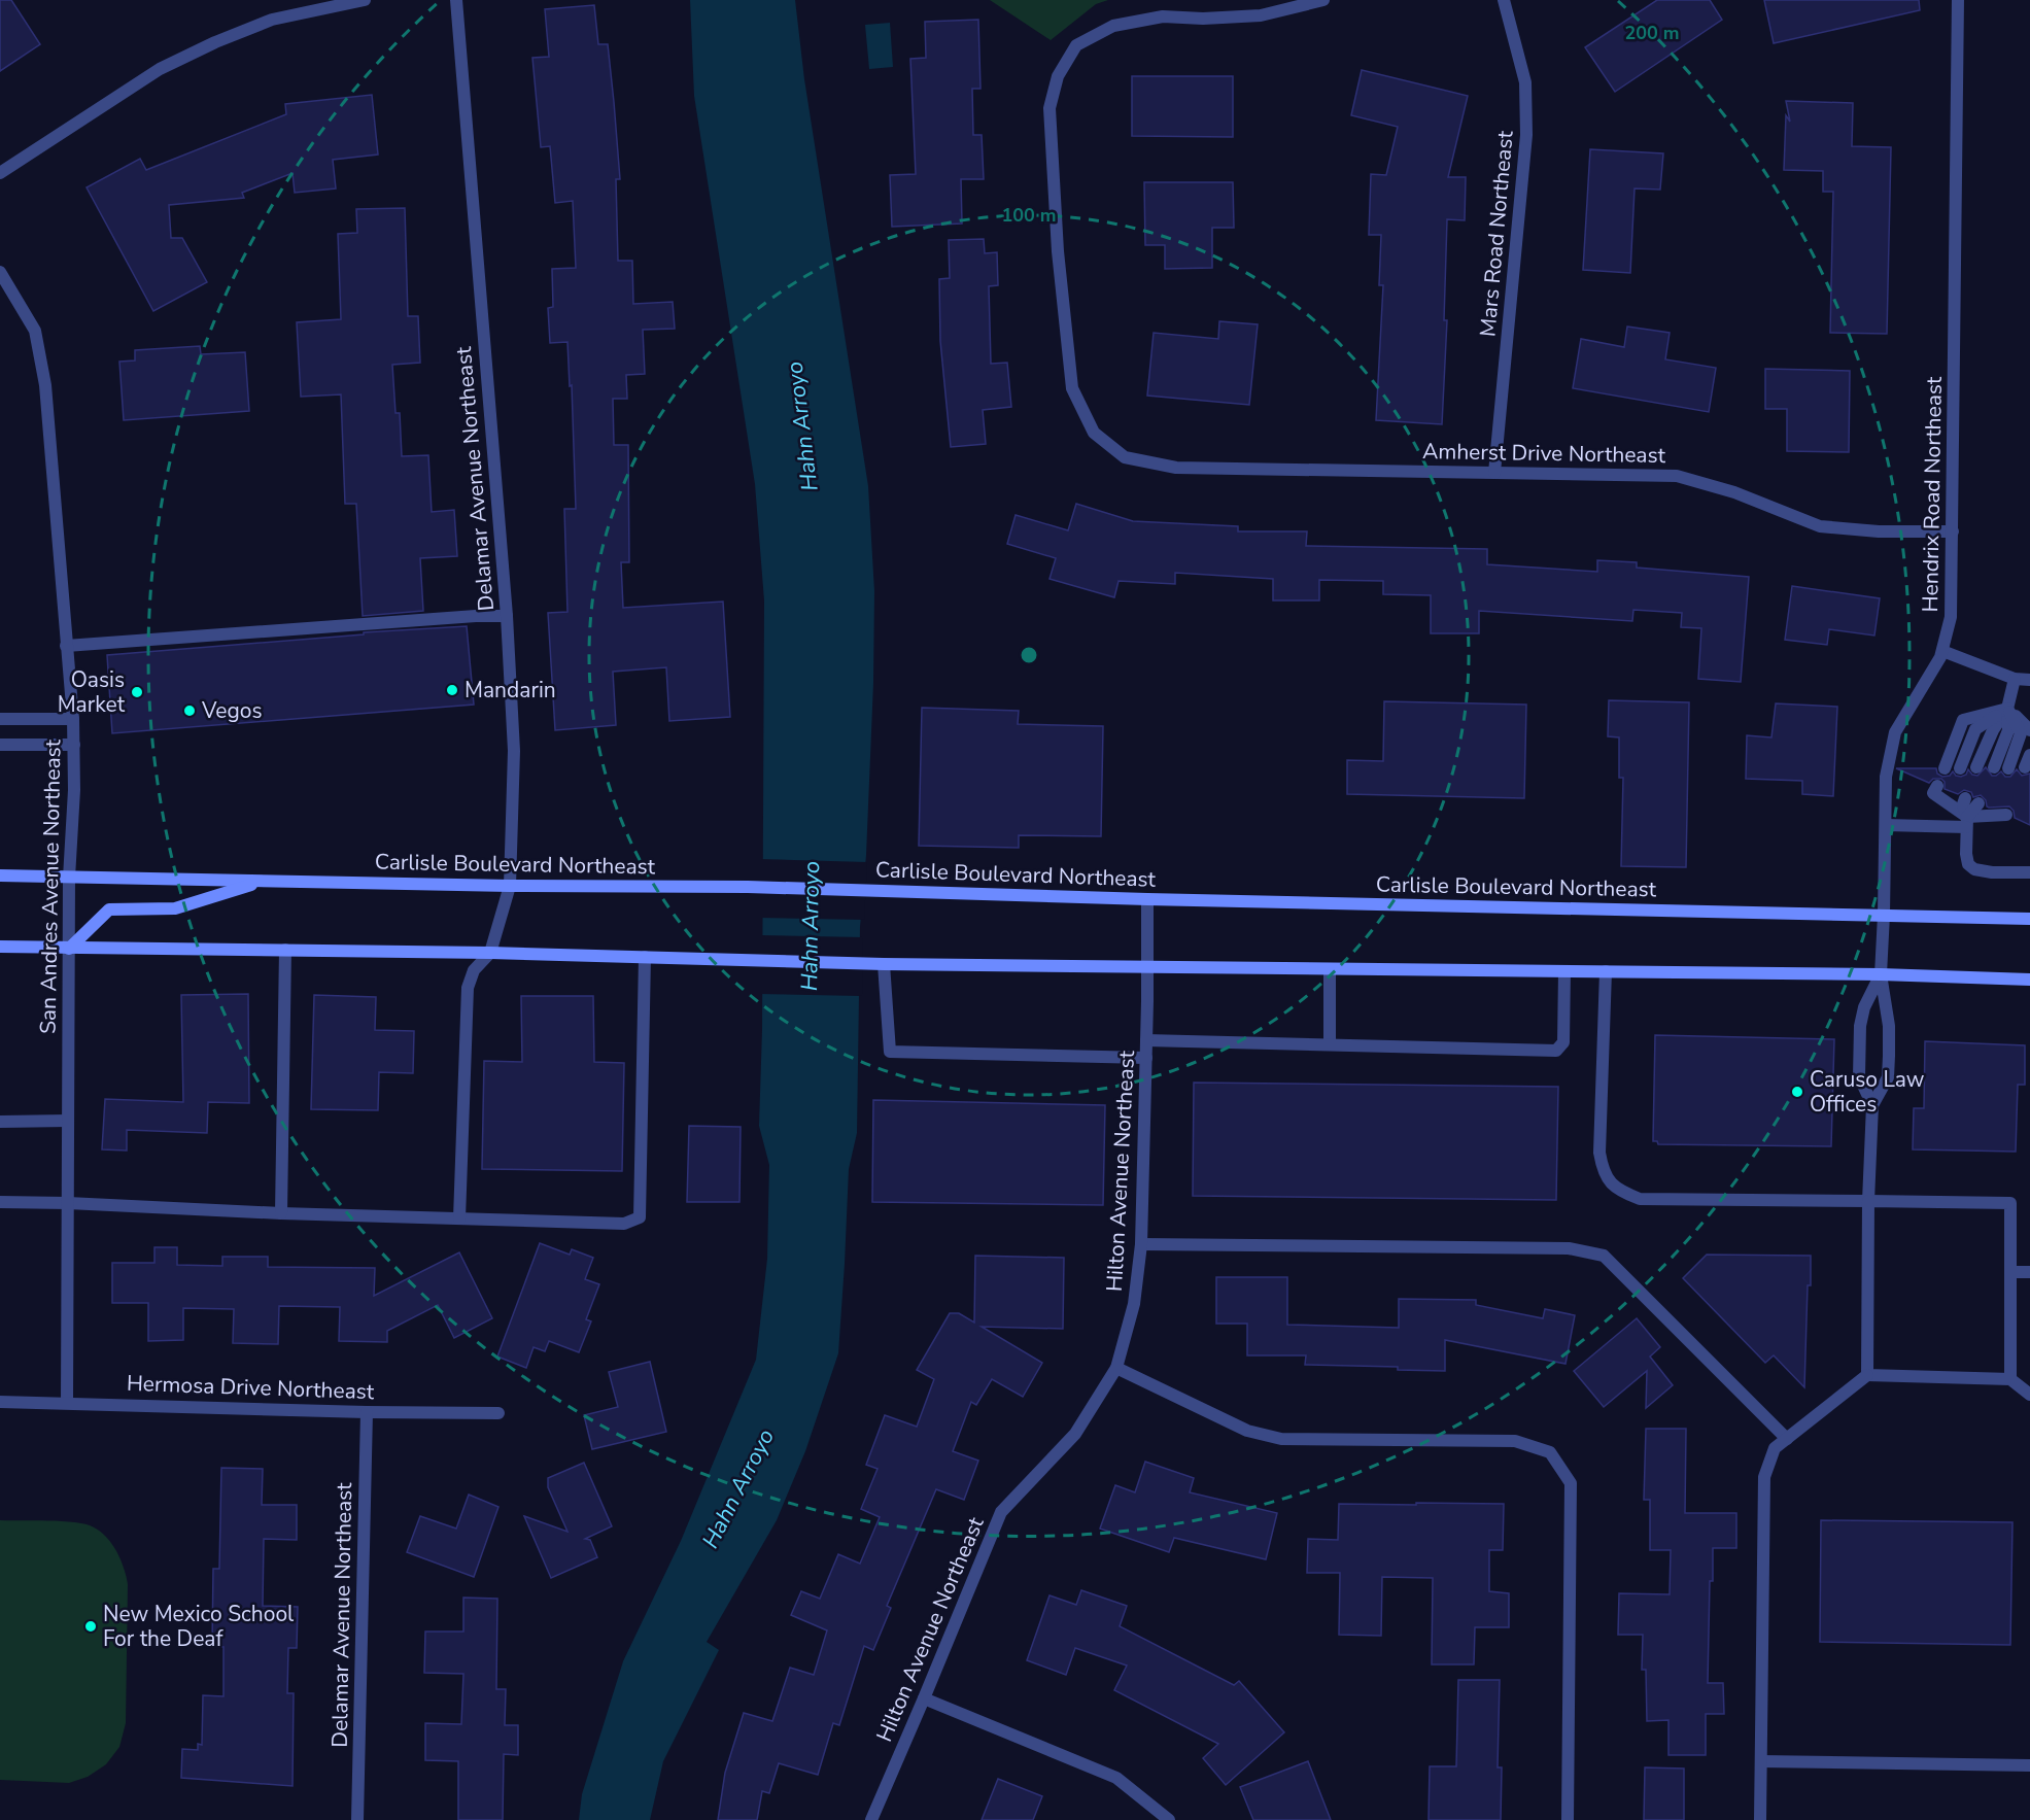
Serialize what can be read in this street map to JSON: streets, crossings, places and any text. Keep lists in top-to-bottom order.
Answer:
{
  "streets": {
    "main road": ["Carlisle Boulevard Northeast"],
    "street": [
      "Mars Road Northeast",
      "Amherst Drive Northeast",
      "Delamar Avenue Northeast",
      "Hendrix Road Northeast",
      "San Andres Avenue Northeast",
      "Hilton Avenue Northeast",
      "Hermosa Drive Northeast"
    ]
  },
  "crossings": [
    ["Mars Road Northeast", "Amherst Drive Northeast"],
    ["Amherst Drive Northeast", "Hendrix Road Northeast"],
    ["Delamar Avenue Northeast", "Carlisle Boulevard Northeast"],
    ["Delamar Avenue Northeast", "Hermosa Drive Northeast"],
    ["Hendrix Road Northeast", "Carlisle Boulevard Northeast"],
    ["Carlisle Boulevard Northeast", "San Andres Avenue Northeast"],
    ["Carlisle Boulevard Northeast", "Hilton Avenue Northeast"],
    ["San Andres Avenue Northeast", "Hermosa Drive Northeast"]
  ],
  "water": ["Hahn Arroyo"],
  "places": [
    "Mandarin",
    "Oasis Market",
    "Vegos",
    "Caruso Law Offices",
    "New Mexico School For the Deaf"
  ],
  "rings": ["200 m", "100 m"]
}
